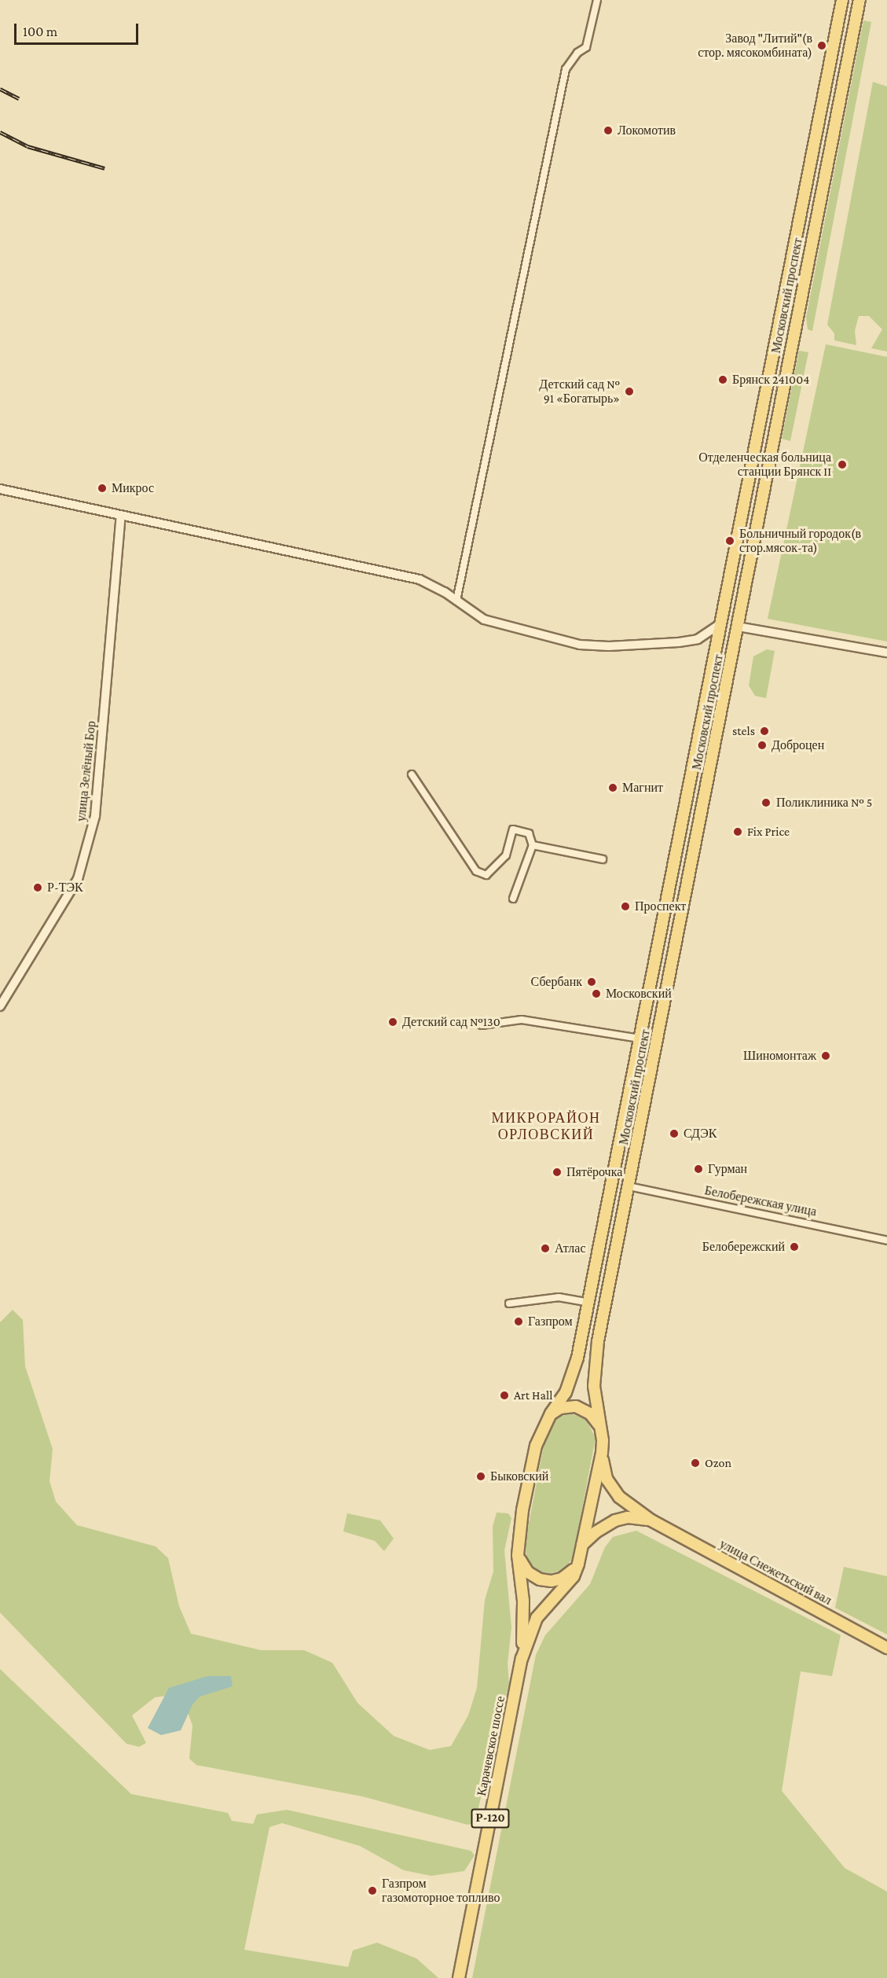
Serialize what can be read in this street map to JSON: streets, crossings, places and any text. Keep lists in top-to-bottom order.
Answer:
{
  "streets": {
    "main road": [
      "Московский проспект",
      "улица Снежетьский вал",
      "Карачевское шоссе",
      "Р-120"
    ],
    "street": ["улица Зелёный Бор", "Белобережская улица"]
  },
  "crossings": [
    ["Московский проспект", "Белобережская улица"],
    ["Московский проспект", "улица Снежетьский вал"],
    ["Московский проспект", "Карачевское шоссе"]
  ],
  "districts": ["МИКРОРАЙОН ОРЛОВСКИЙ"],
  "places": [
    "Завод \"Литий\"(в стор. мясокомбината)",
    "Локомотив",
    "Брянск 241004",
    "Детский сад № 91 «Богатырь»",
    "Отделенческая больница станции Брянск II",
    "Микрос",
    "Больничный городок(в стор.мясок-та)",
    "stels",
    "Доброцен",
    "Магнит",
    "Поликлиника № 5",
    "Fix Price",
    "Р-ТЭК",
    "Проспект",
    "Сбербанк",
    "Московский",
    "Детский сад №130",
    "Шиномонтаж",
    "СДЭК",
    "Гурман",
    "Пятёрочка",
    "Белобережский",
    "Атлас",
    "Газпром",
    "Art Hall",
    "Ozon",
    "Быковский",
    "Газпром газомоторное топливо"
  ],
  "scale_bar": "100 m"
}
